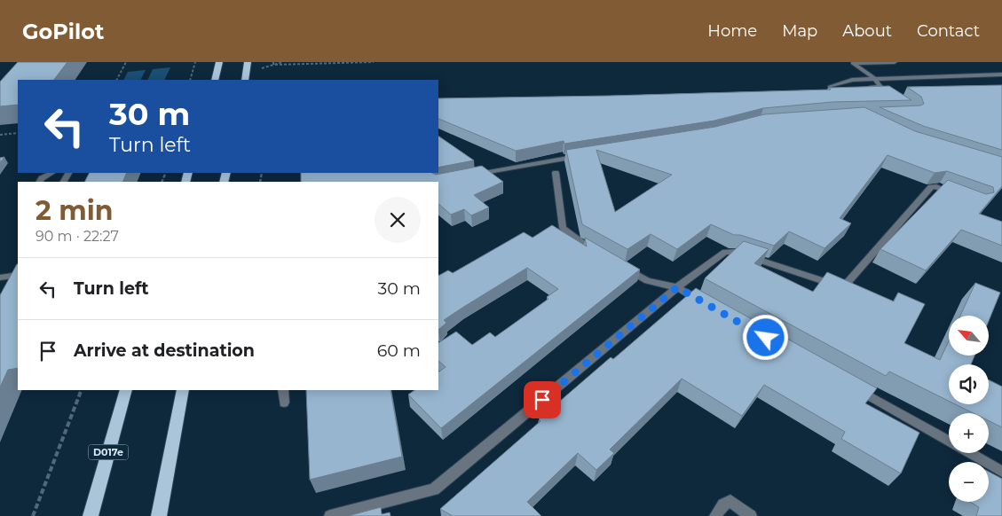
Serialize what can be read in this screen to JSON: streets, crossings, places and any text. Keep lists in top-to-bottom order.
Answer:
{
  "streets": {
    "main road": ["D017e"]
  },
  "north": "top left",
  "page": {
    "header": "GoPilot",
    "nav": [
      "Home",
      "Map",
      "About",
      "Contact"
    ],
    "turn": ["30 m", "Turn left"],
    "heading": ["2 min", "90 m · 22:27"],
    "list": [
      {
        "name": "Turn left",
        "value": "30 m"
      },
      {
        "name": "Arrive at destination",
        "value": "60 m"
      }
    ],
    "map_buttons": ["+", "−"]
  }
}
